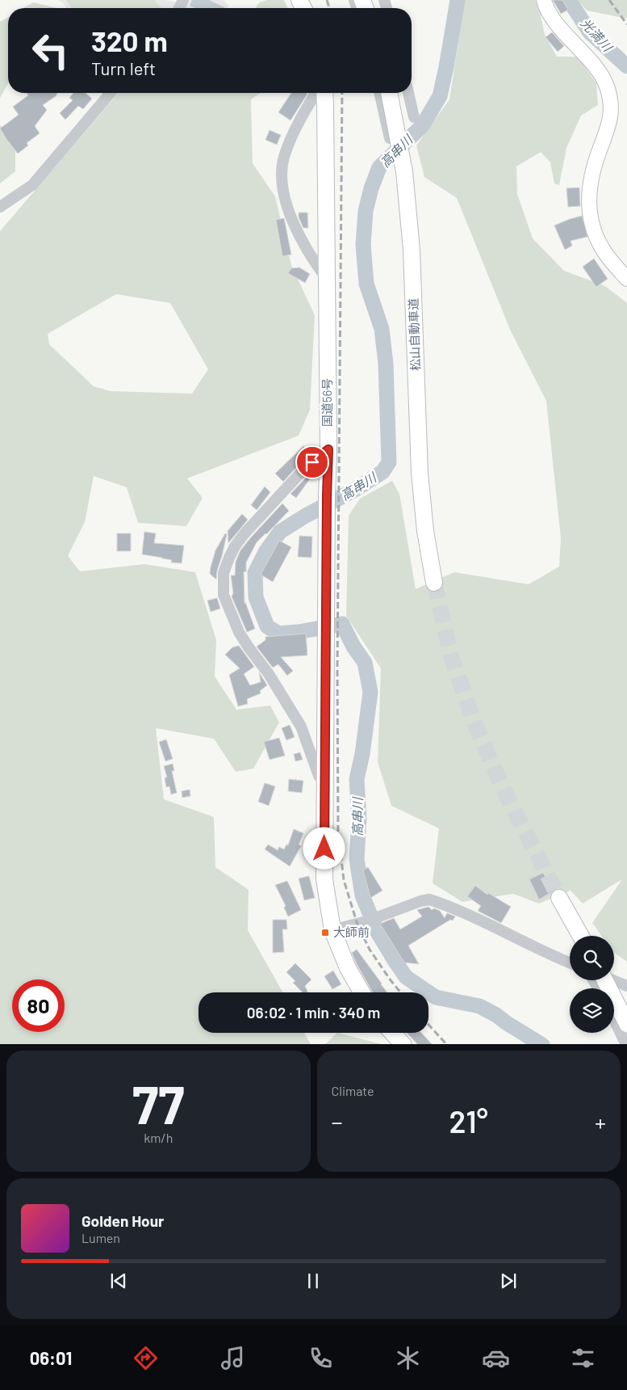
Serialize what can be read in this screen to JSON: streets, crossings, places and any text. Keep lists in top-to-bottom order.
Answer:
{
  "streets": {
    "highway": ["松山自動車道", "国道56号"]
  },
  "water": ["光満川", "高串川"],
  "places": {
    "transit": ["大師前"]
  },
  "page": {
    "turn": ["320 m", "Turn left"],
    "limit": "80",
    "trip": "06:02 · 1 min · 340 m",
    "tile": [
      ["77", "km/h"],
      "Climate"
    ],
    "heat": ["−", "21°", "+"],
    "song": ["Golden Hour", "Lumen"],
    "tabs": "06:01"
  }
}
